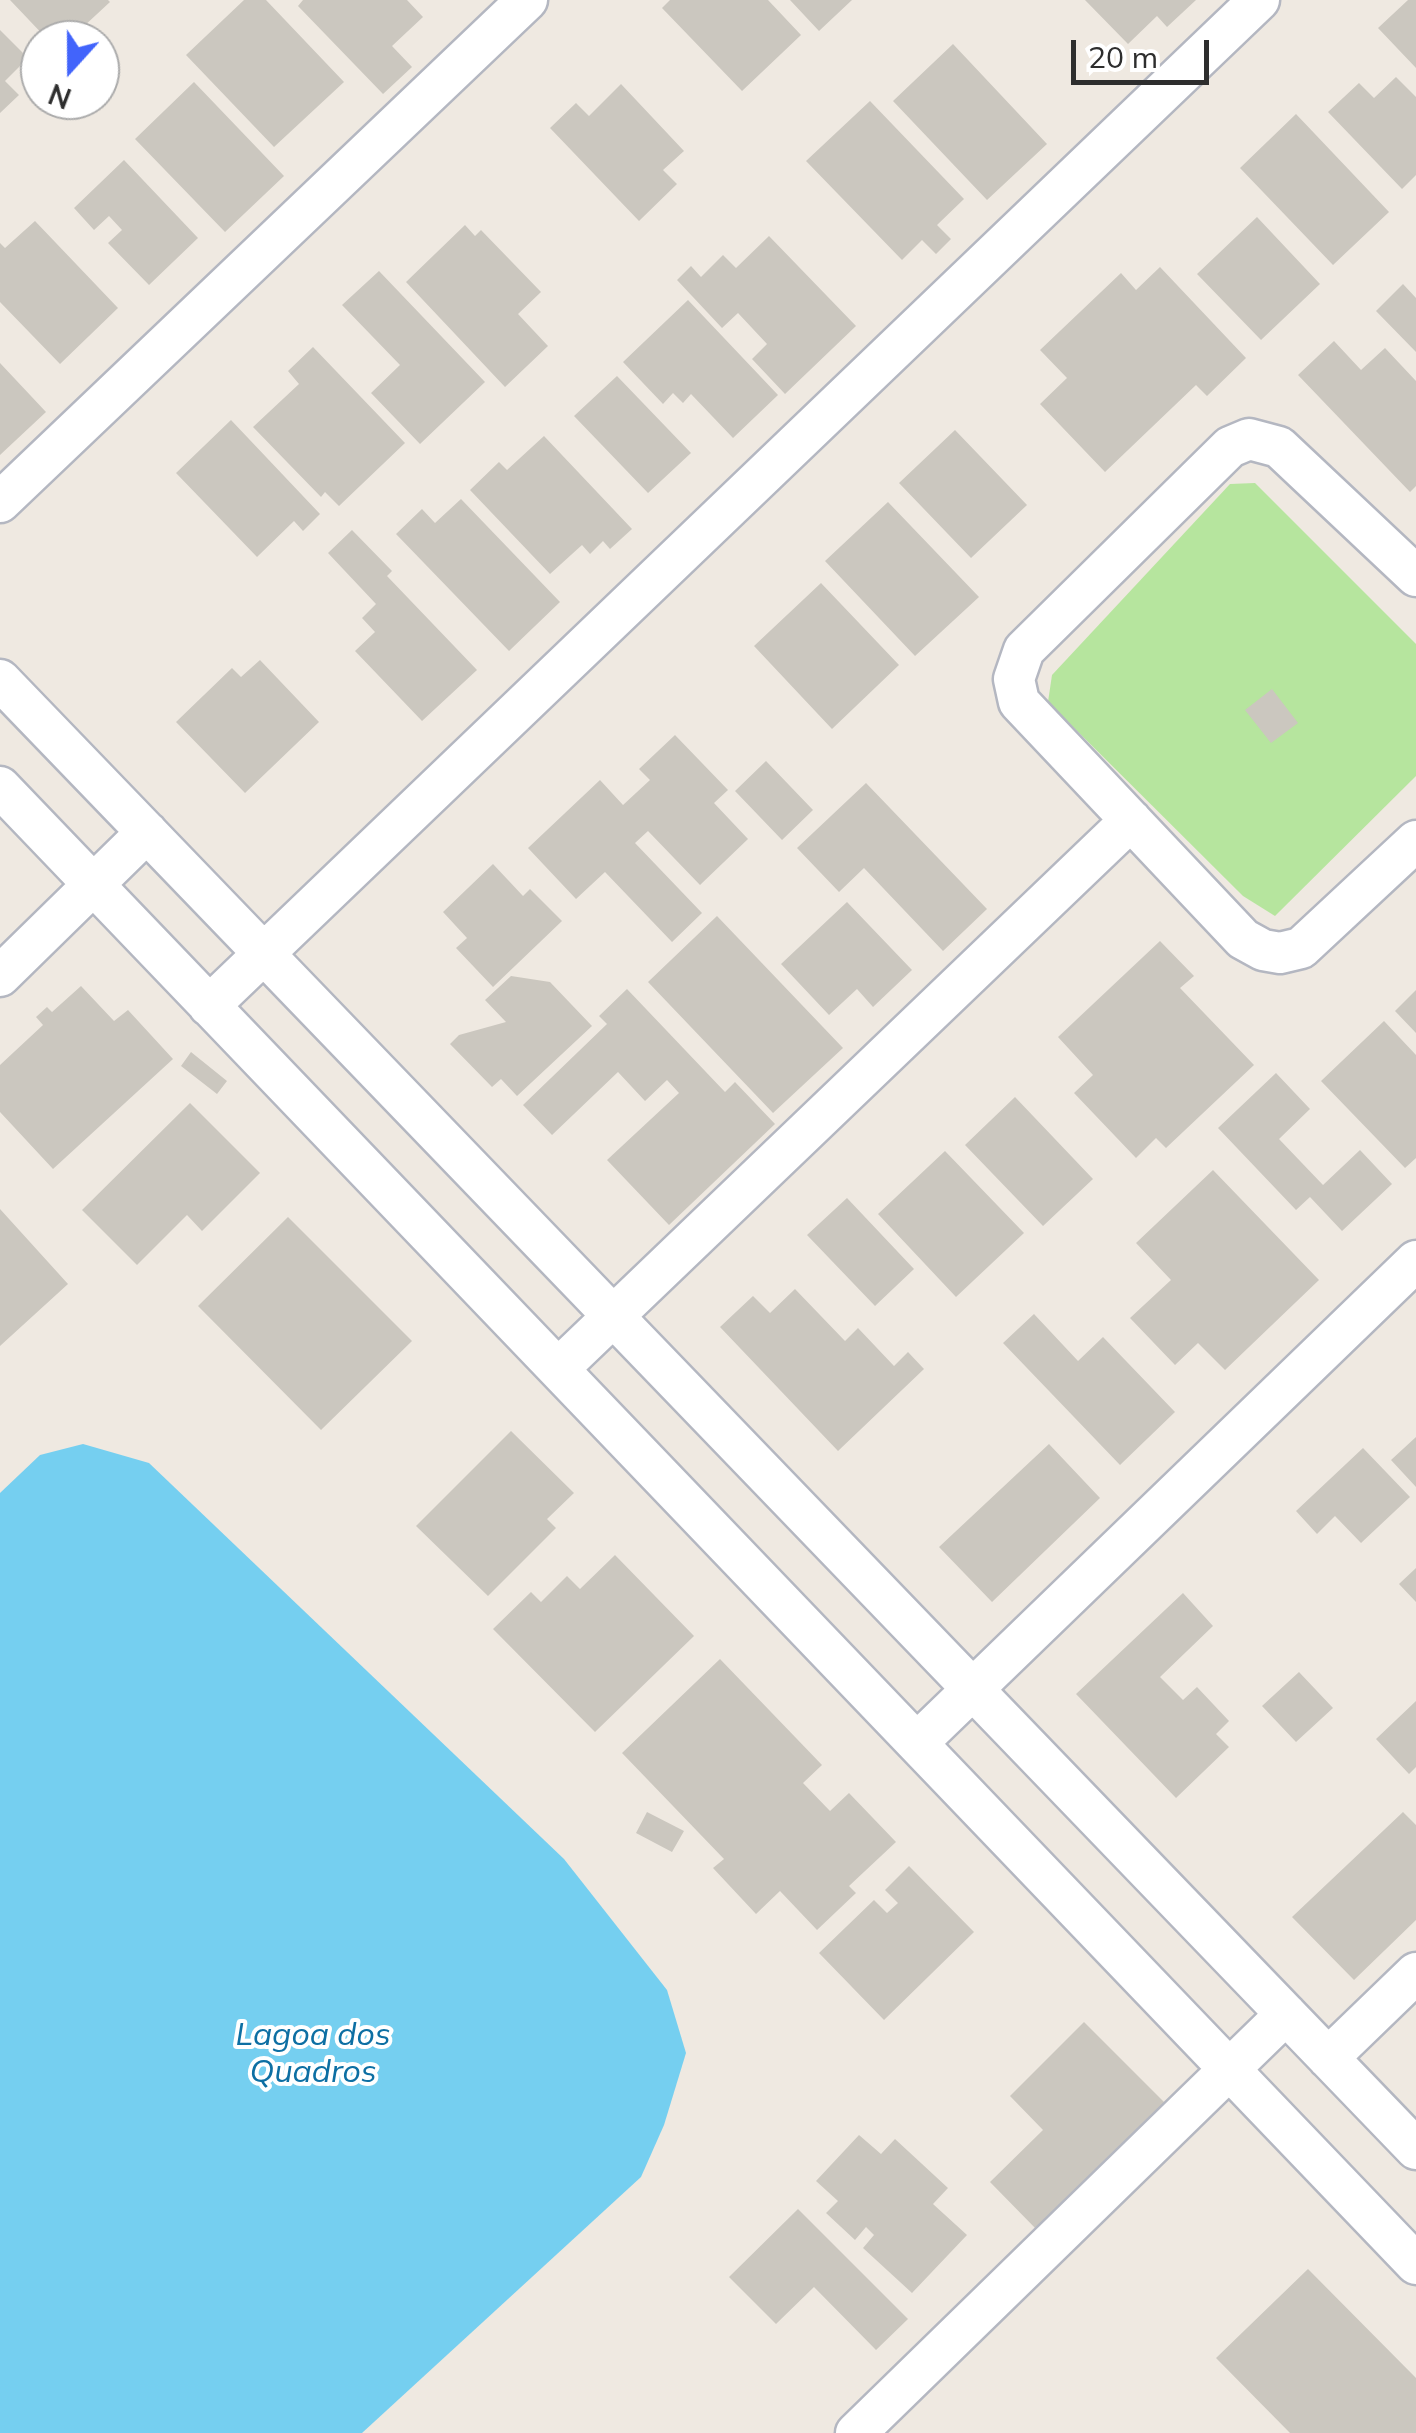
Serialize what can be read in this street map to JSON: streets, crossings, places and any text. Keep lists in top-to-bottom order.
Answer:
{
  "water": ["Lagoa dos Quadros"],
  "scale_bar": "20 m",
  "north": "bottom"
}
